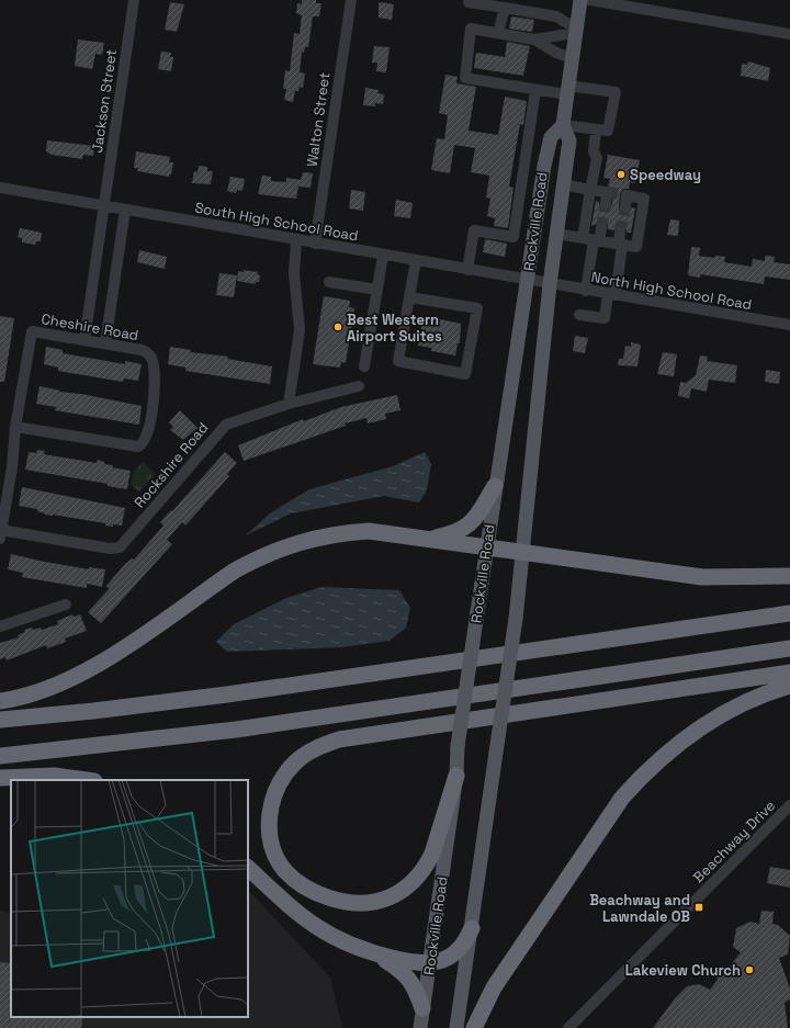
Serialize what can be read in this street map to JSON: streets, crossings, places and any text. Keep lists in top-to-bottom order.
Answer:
{
  "streets": {
    "main road": ["Rockville Road"],
    "street": [
      "Jackson Street",
      "Walton Street",
      "South High School Road",
      "North High School Road",
      "Cheshire Road",
      "Rockshire Road",
      "Beachway Drive"
    ]
  },
  "crossings": [
    ["Jackson Street", "South High School Road"],
    ["Jackson Street", "Cheshire Road"],
    ["Walton Street", "South High School Road"],
    ["South High School Road", "Rockville Road"],
    ["South High School Road", "North High School Road"],
    ["Rockville Road", "North High School Road"],
    ["Cheshire Road", "Rockshire Road"]
  ],
  "places": {
    "other": ["Speedway", "Best Western Airport Suites", "Lakeview Church"],
    "transit": ["Beachway and Lawndale OB"]
  }
}
